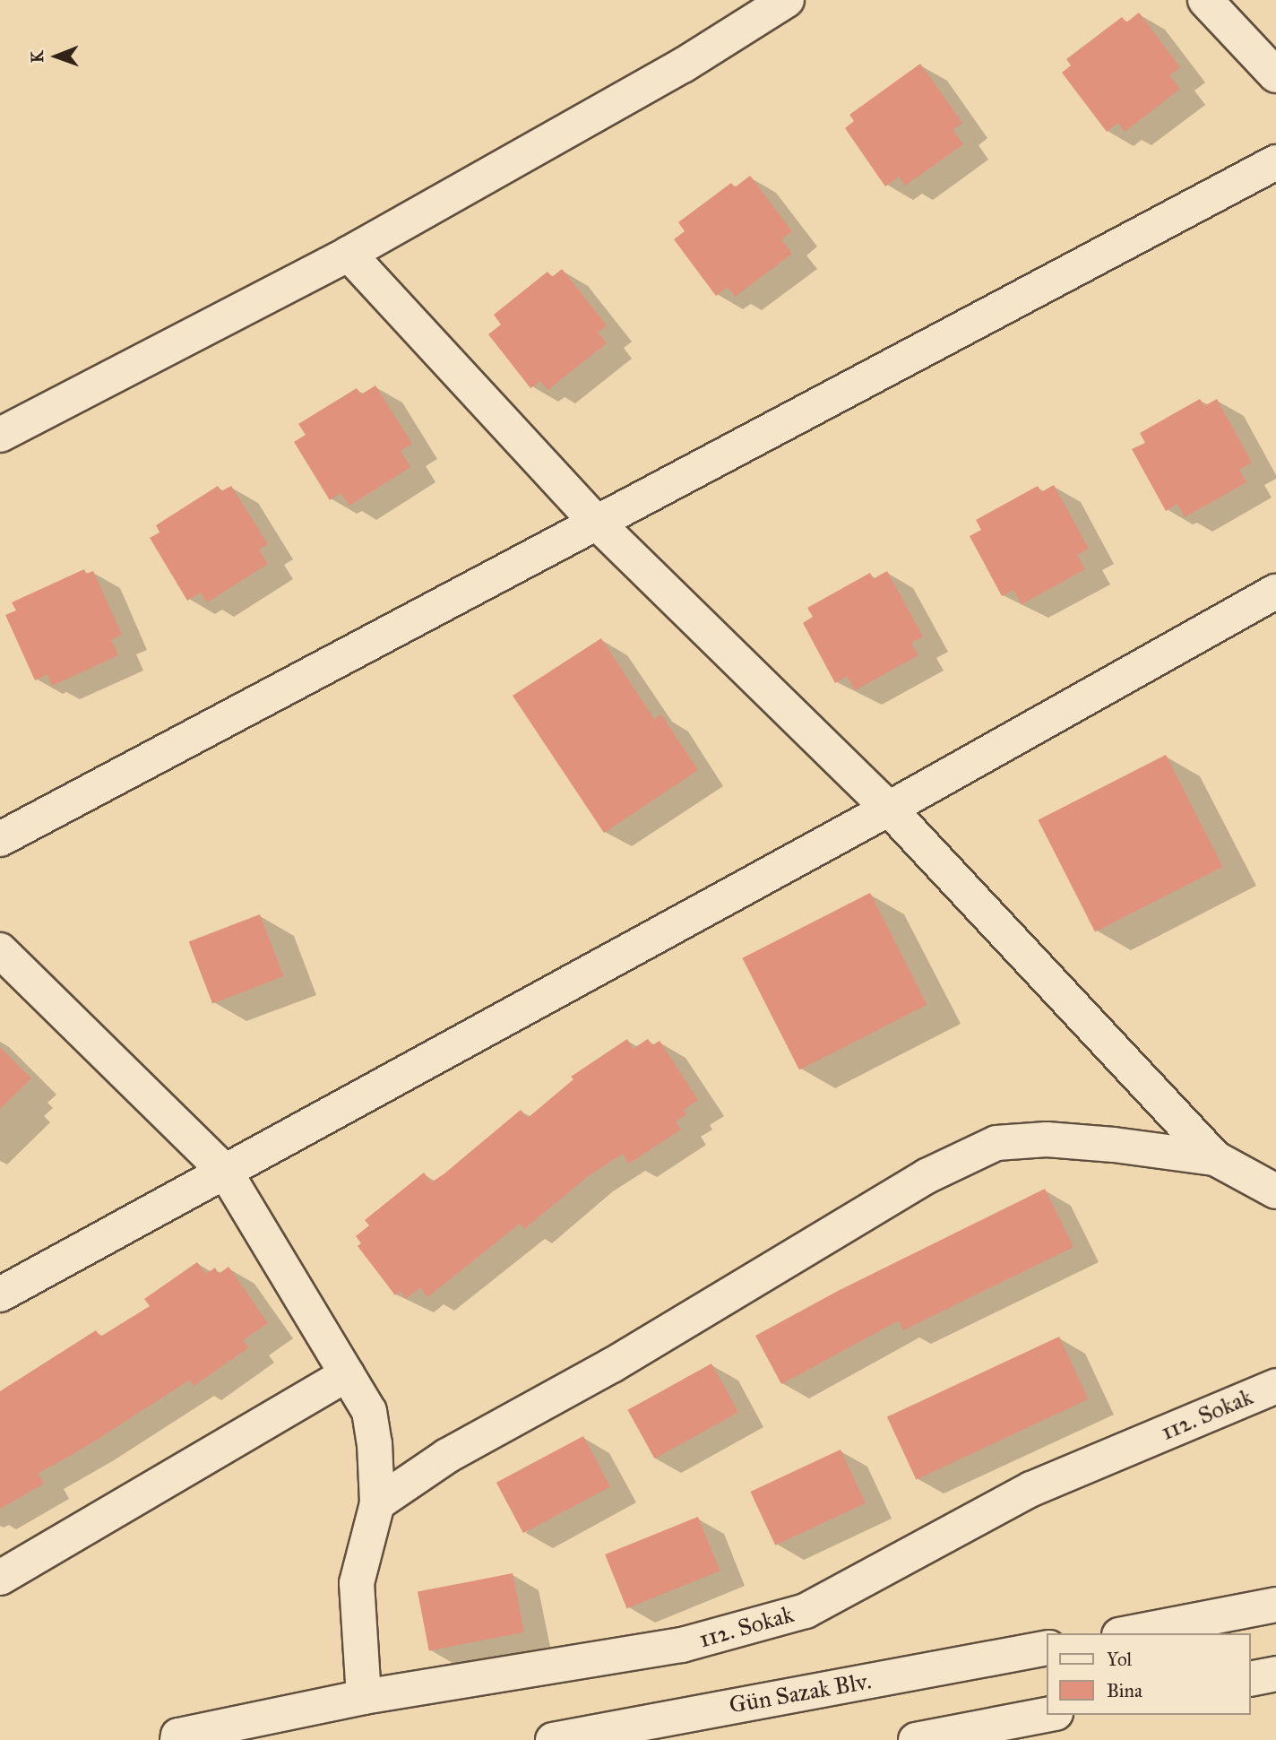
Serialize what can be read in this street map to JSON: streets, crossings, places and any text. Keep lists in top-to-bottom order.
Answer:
{
  "streets": {
    "street": ["112. Sokak", "Gün Sazak Blv."]
  },
  "legend": ["Yol", "Bina"],
  "north": "left"
}
